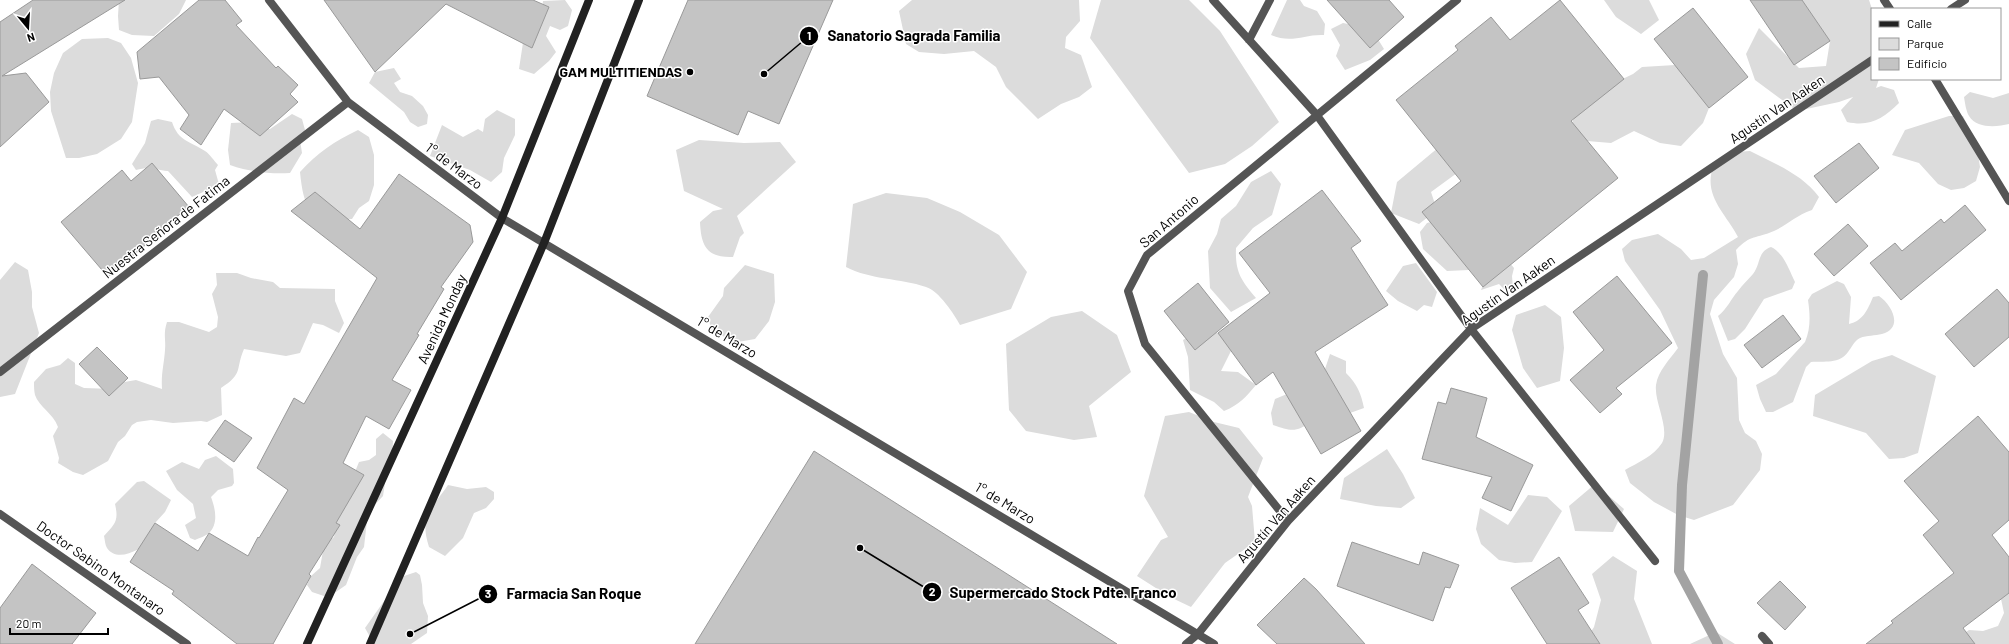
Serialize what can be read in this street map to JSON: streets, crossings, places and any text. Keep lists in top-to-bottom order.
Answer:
{
  "streets": {
    "main road": ["Avenida Monday"],
    "street": [
      "Agustín Van Aaken",
      "1° de Marzo",
      "San Antonio",
      "Nuestra Señora de Fatima",
      "Doctor Sabino Montanaro"
    ]
  },
  "crossings": [
    ["Agustín Van Aaken", "1° de Marzo"],
    ["Agustín Van Aaken", "San Antonio"],
    ["1° de Marzo", "Nuestra Señora de Fatima"],
    ["1° de Marzo", "Avenida Monday"]
  ],
  "places": [
    "GAM MULTITIENDAS",
    "Sanatorio Sagrada Familia",
    "Supermercado Stock Pdte. Franco",
    "Farmacia San Roque"
  ],
  "legend": ["Calle", "Parque", "Edificio"],
  "scale_bar": "20 m",
  "north": "bottom"
}
